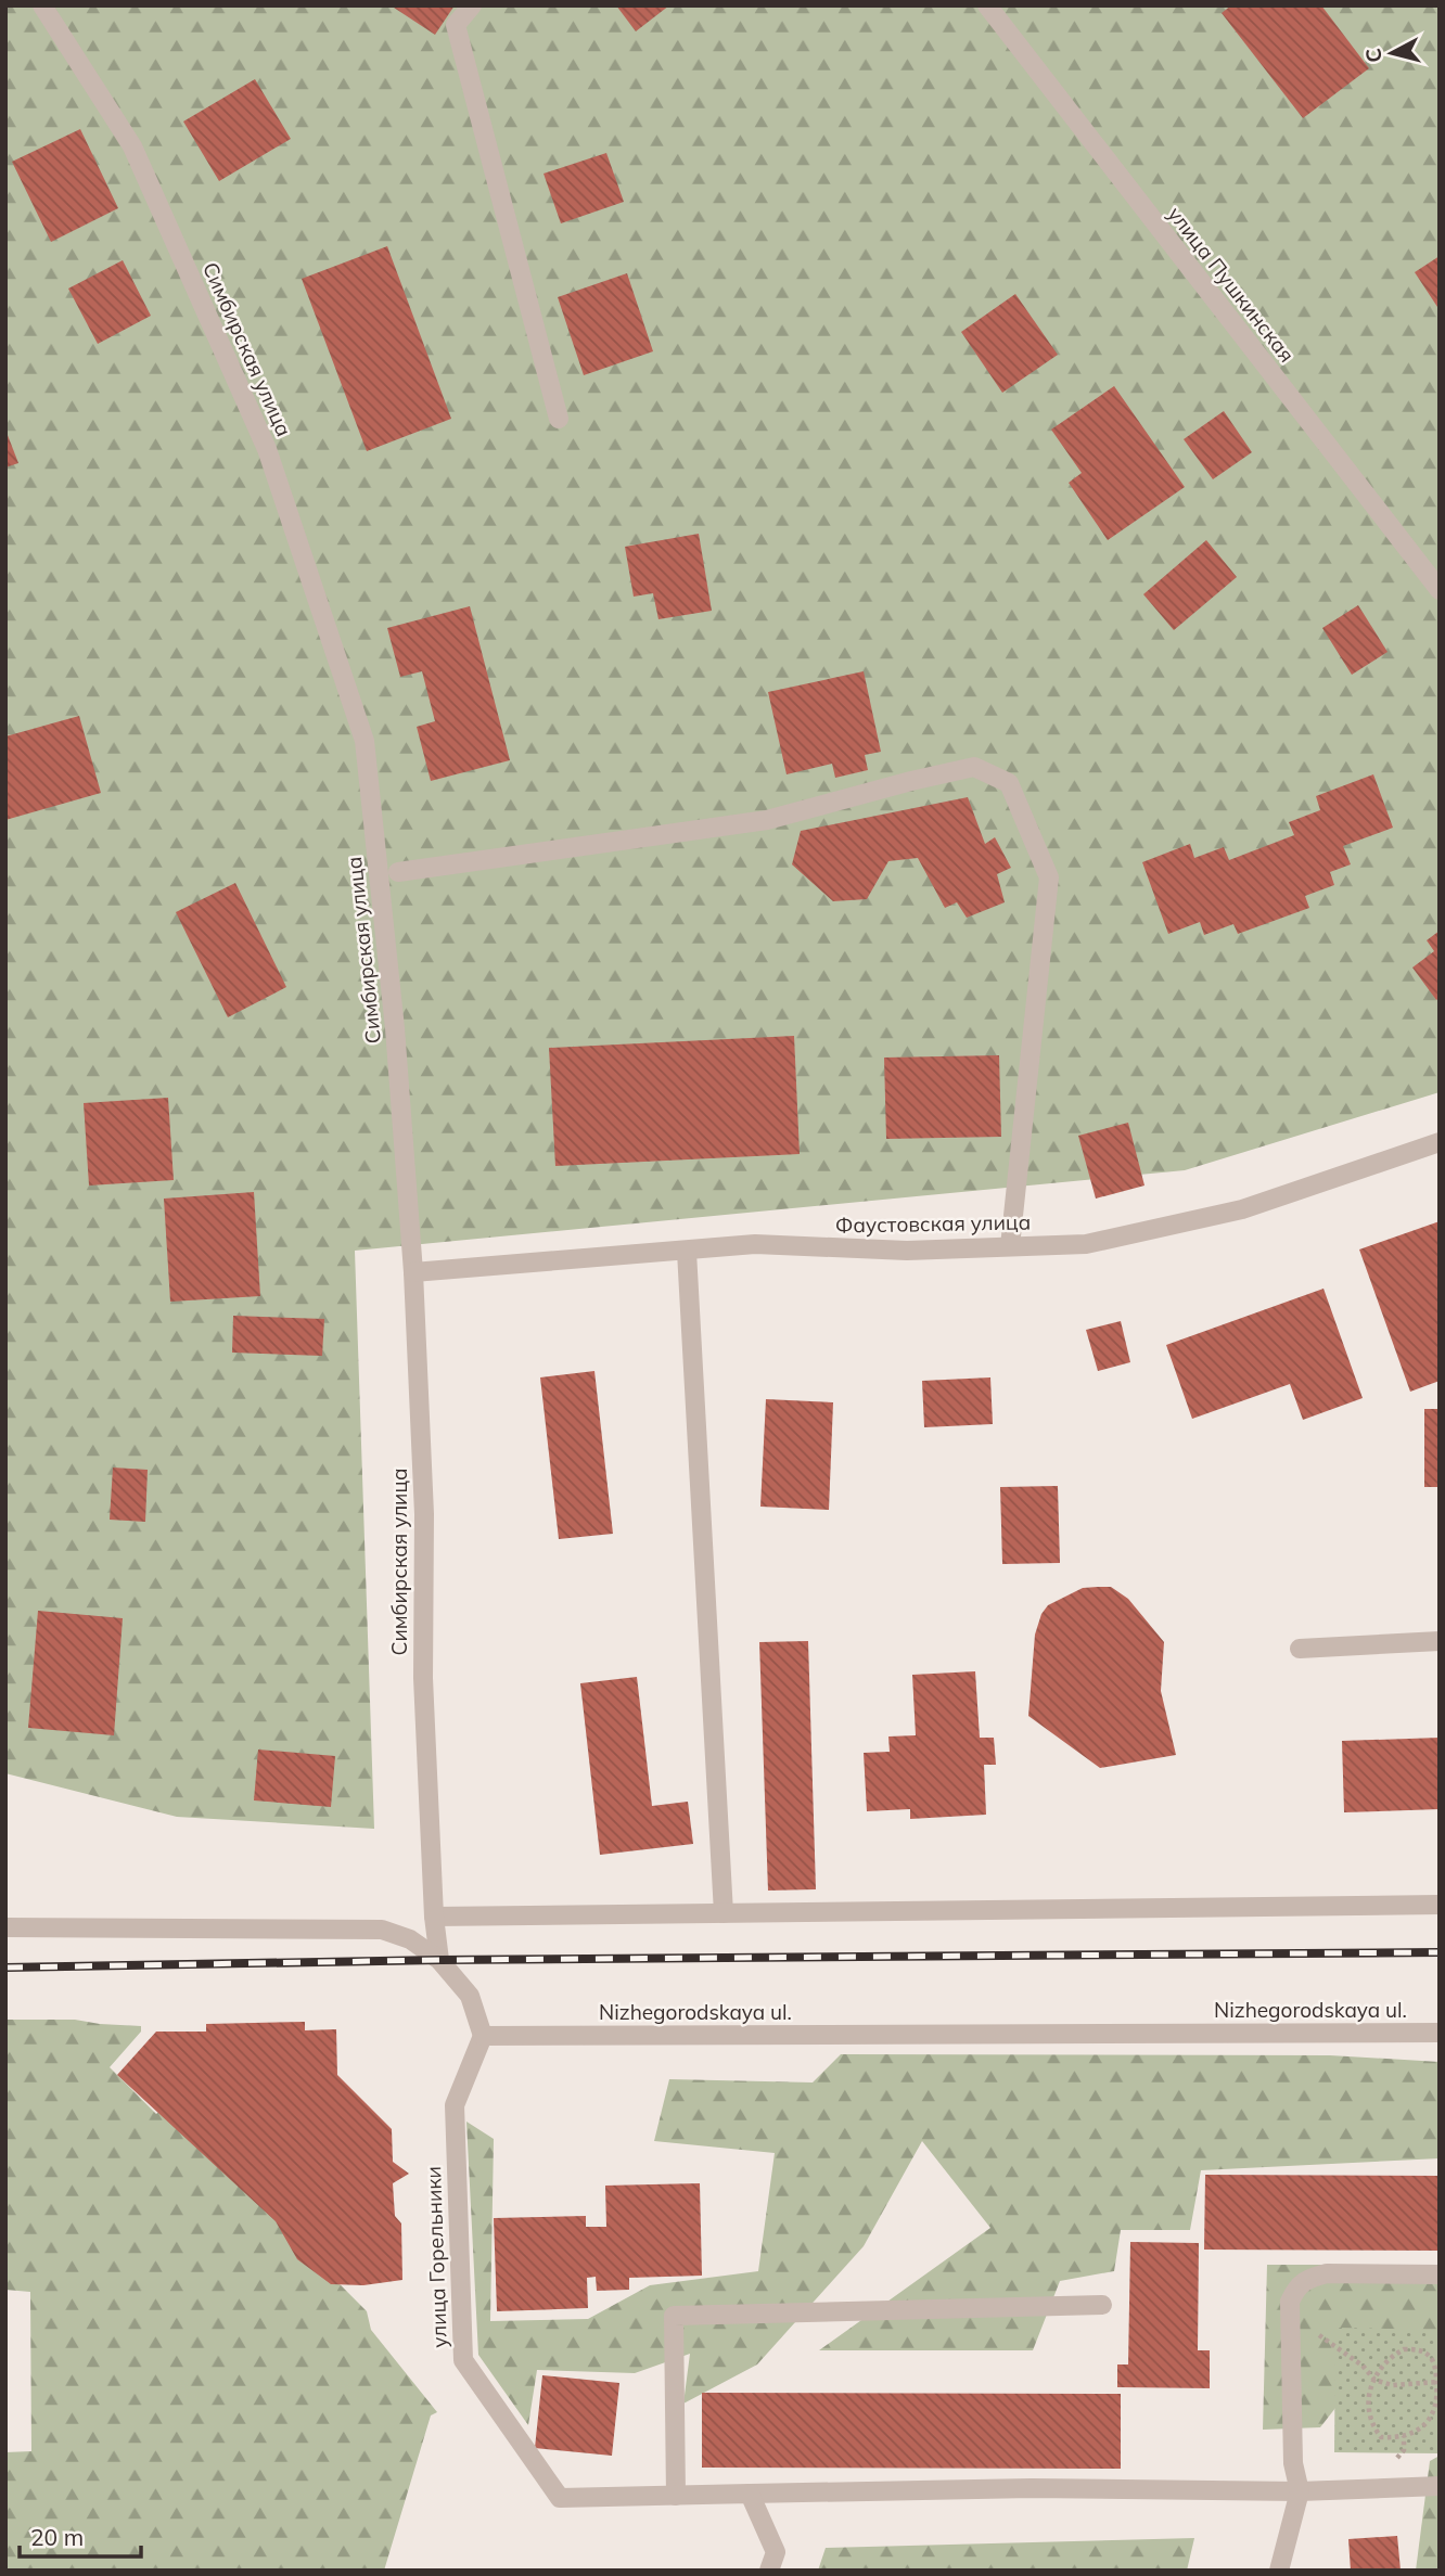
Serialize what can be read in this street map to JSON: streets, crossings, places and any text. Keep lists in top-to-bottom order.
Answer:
{
  "streets": {
    "street": [
      "улица Пушкинская",
      "Симбирская улица",
      "Фаустовская улица",
      "Nizhegorodskaya ul.",
      "улица Горельники"
    ]
  },
  "crossings": [
    ["Симбирская улица", "Фаустовская улица"],
    ["Nizhegorodskaya ul.", "улица Горельники"]
  ],
  "scale_bar": "20 m",
  "north": "left"
}
